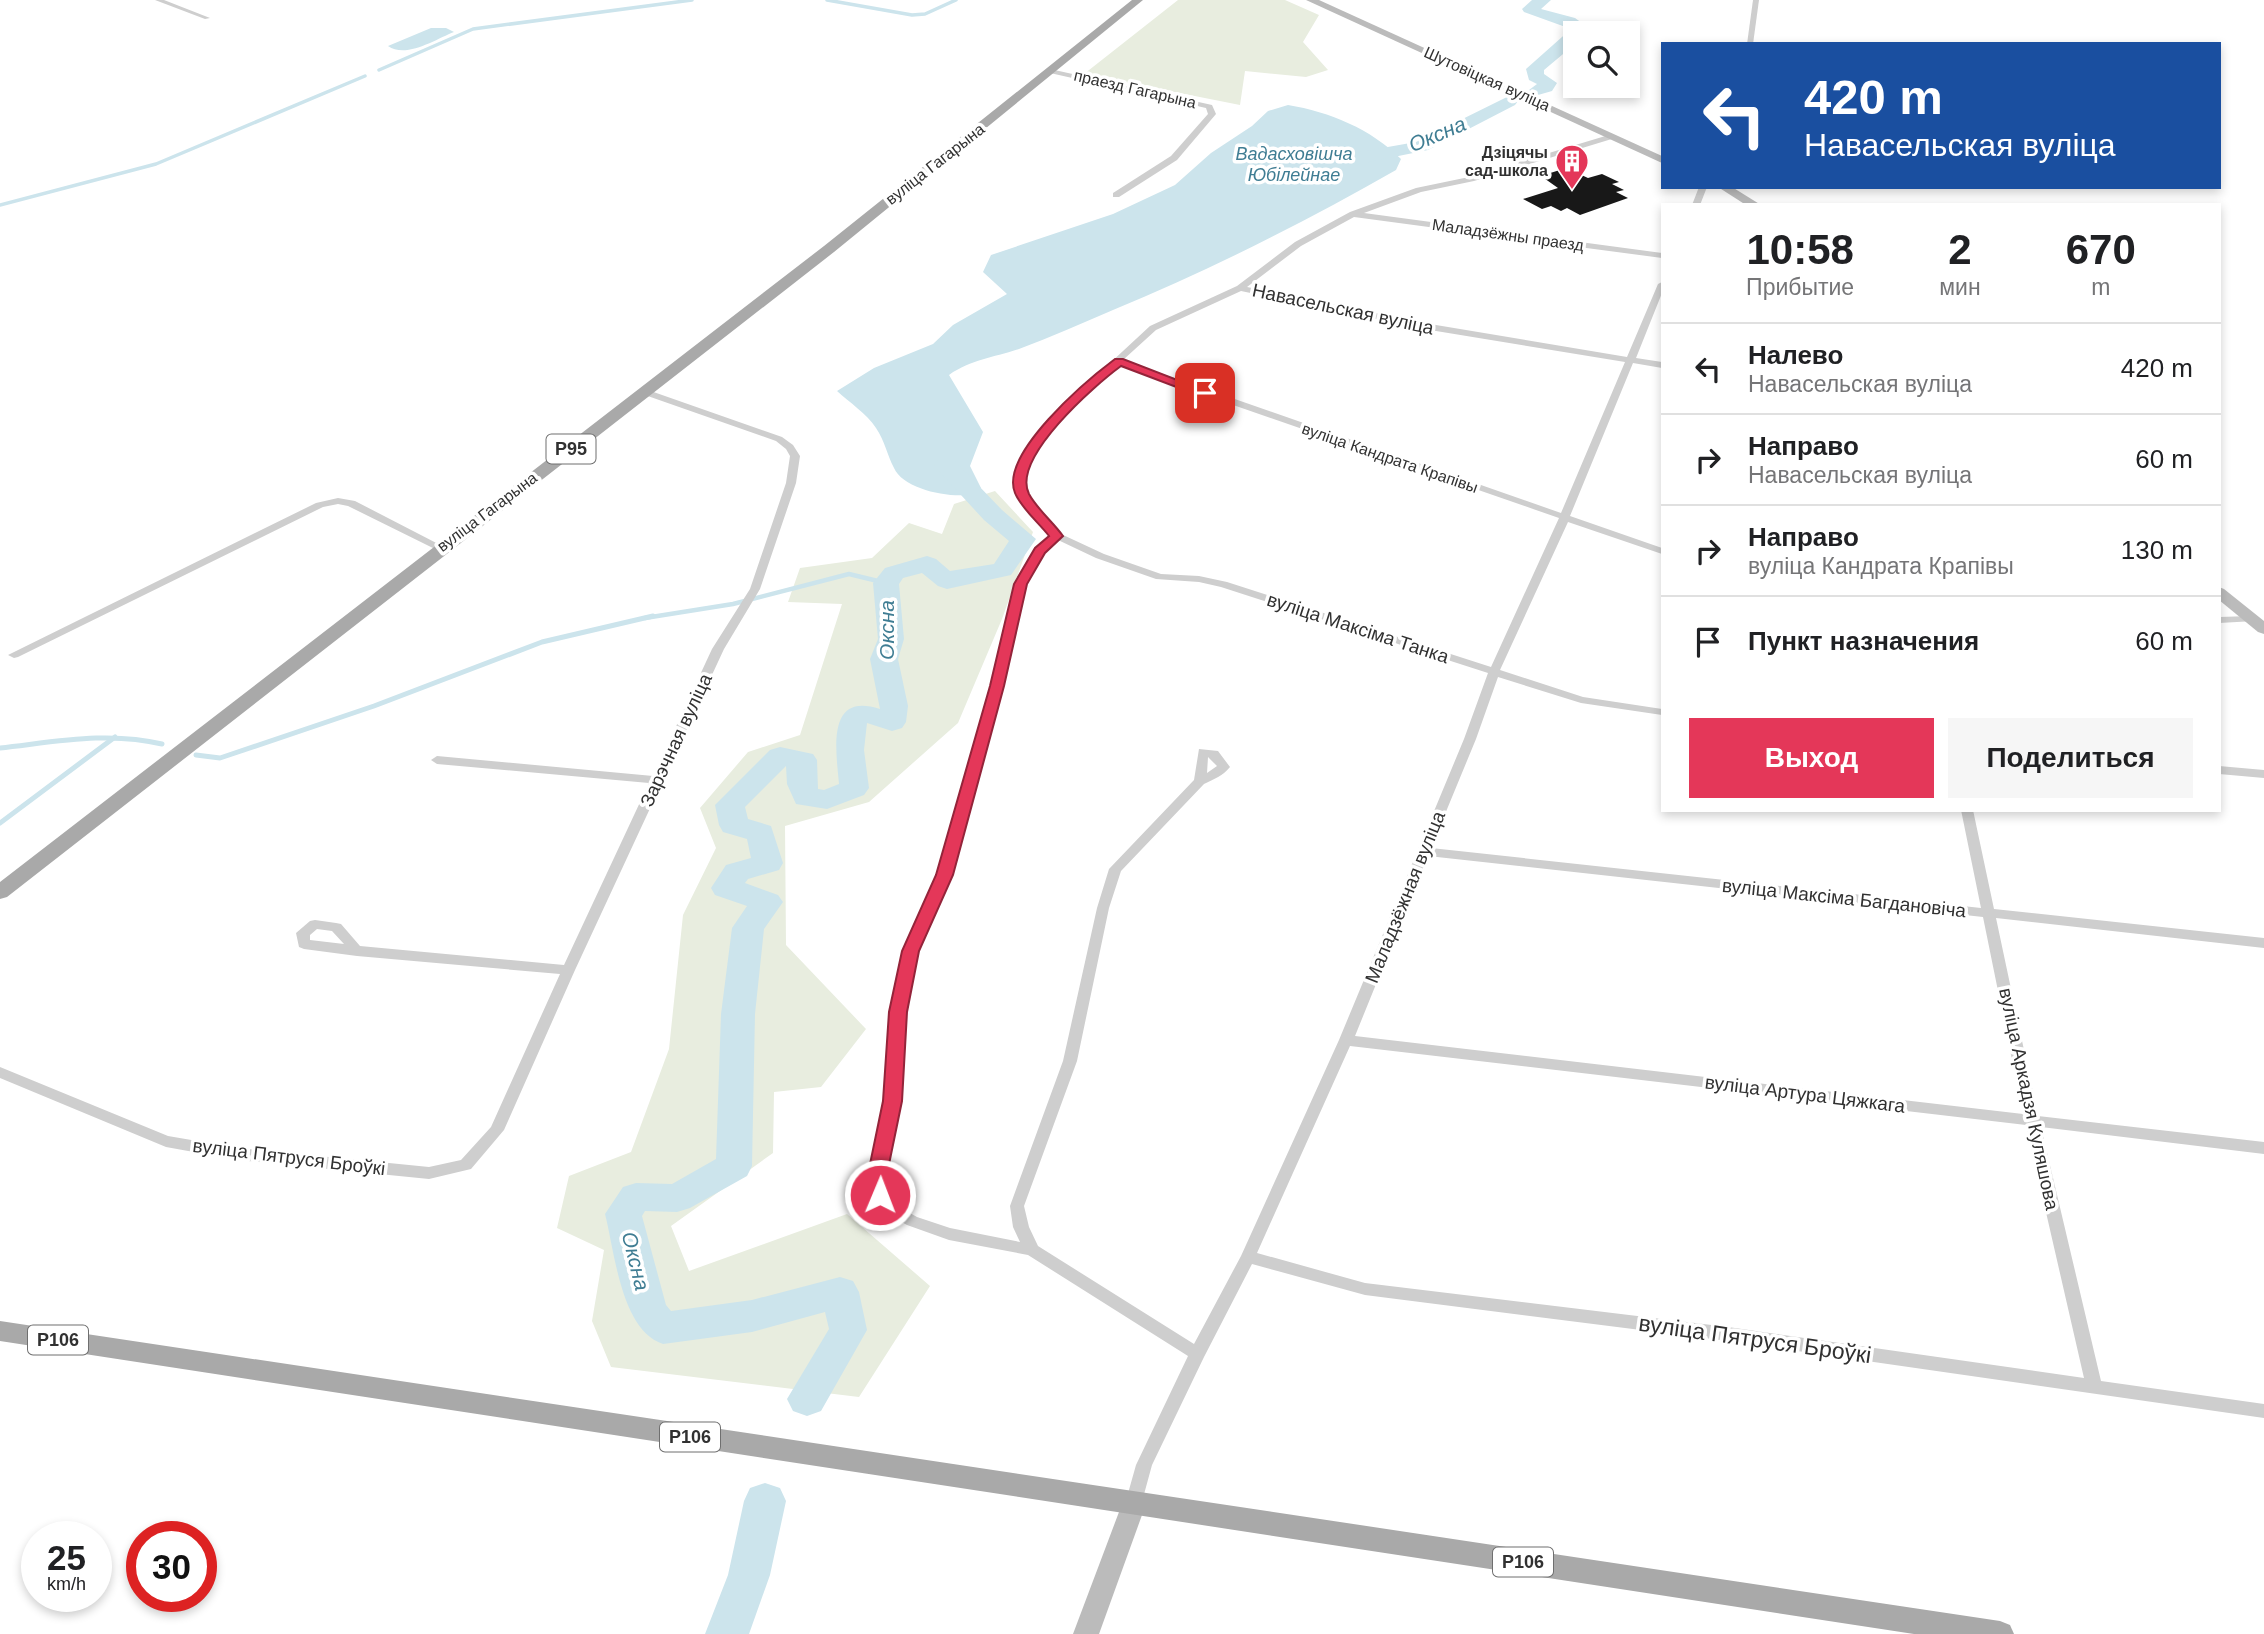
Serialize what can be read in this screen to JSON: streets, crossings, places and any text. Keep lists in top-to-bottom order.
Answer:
{
  "streets": {
    "main road": [
      "Шутовіцкая вуліца",
      "вуліца Гагарына",
      "Р95",
      "Р106"
    ],
    "street": [
      "праезд Гагарына",
      "Маладзёжны праезд",
      "Навасельская вуліца",
      "вуліца Кандрата Крапівы",
      "вуліца Максіма Танка",
      "Зарэчная вуліца",
      "Маладзёжная вуліца",
      "вуліца Максіма Багдановіча",
      "вуліца Артура Цяжкага",
      "вуліца Аркадзя Куляшова",
      "вуліца Пятруся Броўкі"
    ]
  },
  "crossings": [
    ["Шутовіцкая вуліца", "Маладзёжны праезд"],
    ["праезд Гагарына", "вуліца Гагарына"],
    ["вуліца Гагарына", "Зарэчная вуліца"],
    ["Маладзёжны праезд", "Навасельская вуліца"],
    ["Навасельская вуліца", "вуліца Кандрата Крапівы"],
    ["Навасельская вуліца", "вуліца Максіма Танка"],
    ["Навасельская вуліца", "Маладзёжная вуліца"],
    ["вуліца Кандрата Крапівы", "Маладзёжная вуліца"],
    ["вуліца Максіма Танка", "Маладзёжная вуліца"],
    ["Зарэчная вуліца", "вуліца Пятруся Броўкі"],
    ["Маладзёжная вуліца", "вуліца Максіма Багдановіча"],
    ["Маладзёжная вуліца", "вуліца Артура Цяжкага"],
    ["Маладзёжная вуліца", "вуліца Пятруся Броўкі"],
    ["Маладзёжная вуліца", "Р106"],
    ["вуліца Максіма Багдановіча", "вуліца Аркадзя Куляшова"],
    ["вуліца Артура Цяжкага", "вуліца Аркадзя Куляшова"],
    ["вуліца Аркадзя Куляшова", "вуліца Пятруся Броўкі"]
  ],
  "water": ["Оксна", "Вадасховішча Юбілейнае"],
  "places": {
    "building": ["Дзіцячы сад-школа"]
  },
  "page": {
    "turn": ["420 m", "Навасельская вуліца"],
    "eta": [
      "10:58",
      "Прибытие",
      "2",
      "мин",
      "670",
      "m"
    ],
    "list": [
      {
        "name": "Налево",
        "note": "Навасельская вуліца",
        "value": "420 m"
      },
      {
        "name": "Направо",
        "note": "Навасельская вуліца",
        "value": "60 m"
      },
      {
        "name": "Направо",
        "note": "вуліца Кандрата Крапівы",
        "value": "130 m"
      },
      {
        "name": "Пункт назначения",
        "value": "60 m"
      }
    ],
    "buttons": ["Выход", "Поделиться"],
    "speed": "25 km/h",
    "limit": "30"
  }
}
